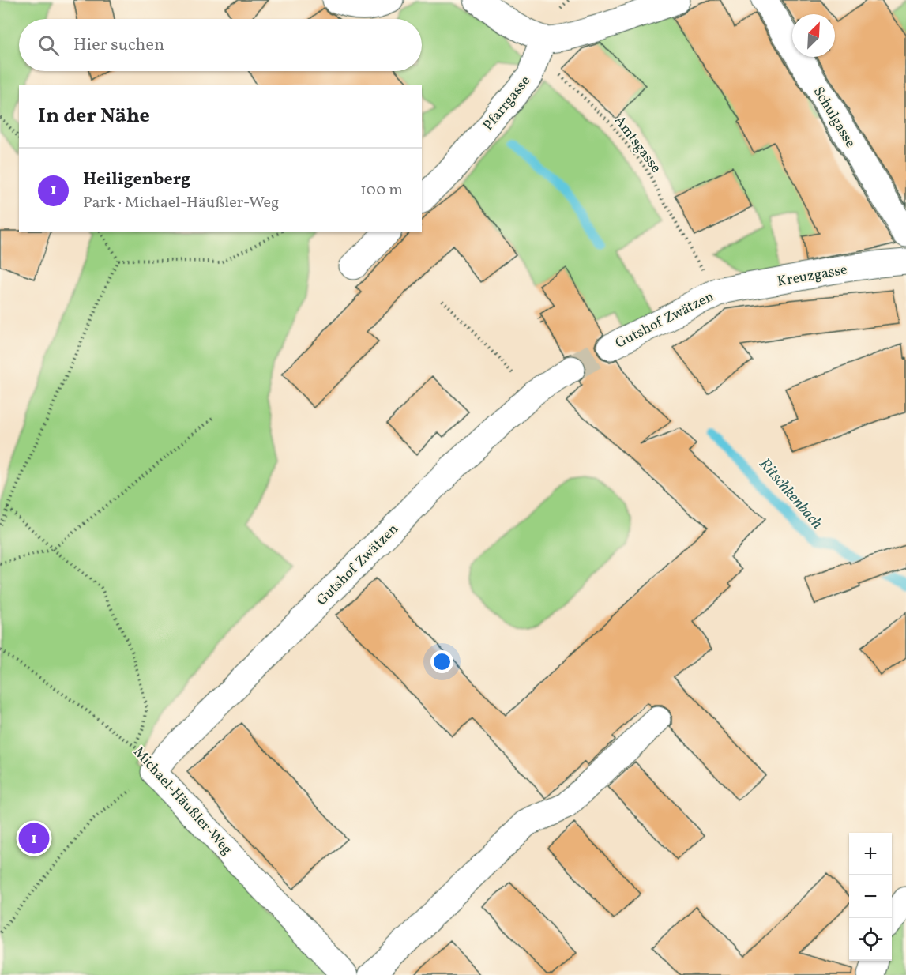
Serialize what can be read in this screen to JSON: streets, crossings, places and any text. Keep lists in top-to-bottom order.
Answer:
{
  "streets": {
    "street": [
      "Pfarrgasse",
      "Schulgasse",
      "Kreuzgasse",
      "Gutshof Zwätzen",
      "Michael-Häußler-Weg"
    ],
    "path": ["Amtsgasse"]
  },
  "crossings": [
    ["Kreuzgasse", "Gutshof Zwätzen"],
    ["Gutshof Zwätzen", "Michael-Häußler-Weg"]
  ],
  "water": ["Ritschkenbach"],
  "north": "top right",
  "page": {
    "search": "Hier suchen",
    "heading": "In der Nähe",
    "list": [
      {
        "mark": "1",
        "name": "Heiligenberg",
        "note": "Park · Michael-Häußler-Weg",
        "value": "100 m"
      }
    ],
    "pins": "1",
    "map_buttons": ["+", "−"]
  }
}
